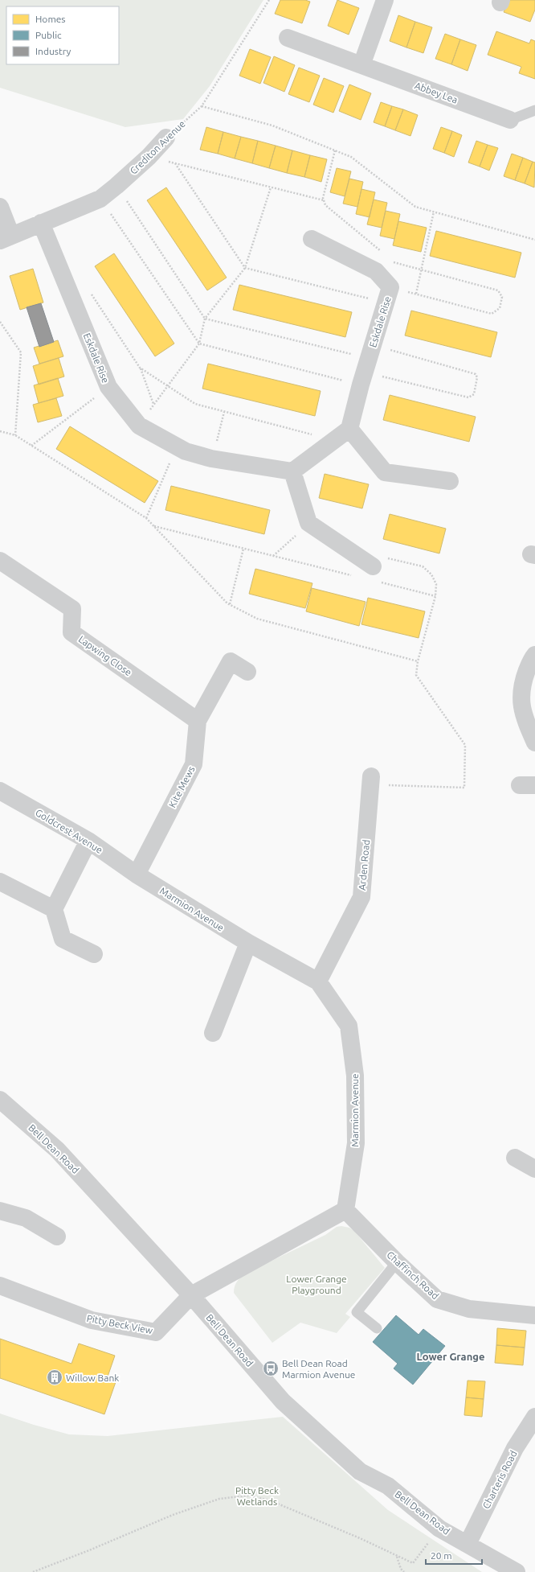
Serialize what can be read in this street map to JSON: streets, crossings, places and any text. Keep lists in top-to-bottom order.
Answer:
{
  "streets": {
    "street": [
      "Abbey Lea",
      "Crediton Avenue",
      "Eskdale Rise",
      "Lapwing Close",
      "Kite Mews",
      "Goldcrest Avenue",
      "Arden Road",
      "Marmion Avenue",
      "Bell Dean Road",
      "Chaffinch Road",
      "Pitty Beck View",
      "Charteris Road"
    ]
  },
  "crossings": [
    ["Crediton Avenue", "Eskdale Rise"],
    ["Lapwing Close", "Kite Mews"],
    ["Kite Mews", "Goldcrest Avenue"],
    ["Kite Mews", "Marmion Avenue"],
    ["Goldcrest Avenue", "Marmion Avenue"],
    ["Arden Road", "Marmion Avenue"],
    ["Marmion Avenue", "Chaffinch Road"],
    ["Bell Dean Road", "Pitty Beck View"],
    ["Bell Dean Road", "Charteris Road"]
  ],
  "districts": ["Lower Grange"],
  "parks": ["Lower Grange Playground", "Pitty Beck Wetlands"],
  "places": {
    "bus stop": ["Bell Dean Road Marmion Avenue"],
    "building": ["Willow Bank"]
  },
  "legend": ["Homes", "Public", "Industry"],
  "scale_bar": "20 m"
}
